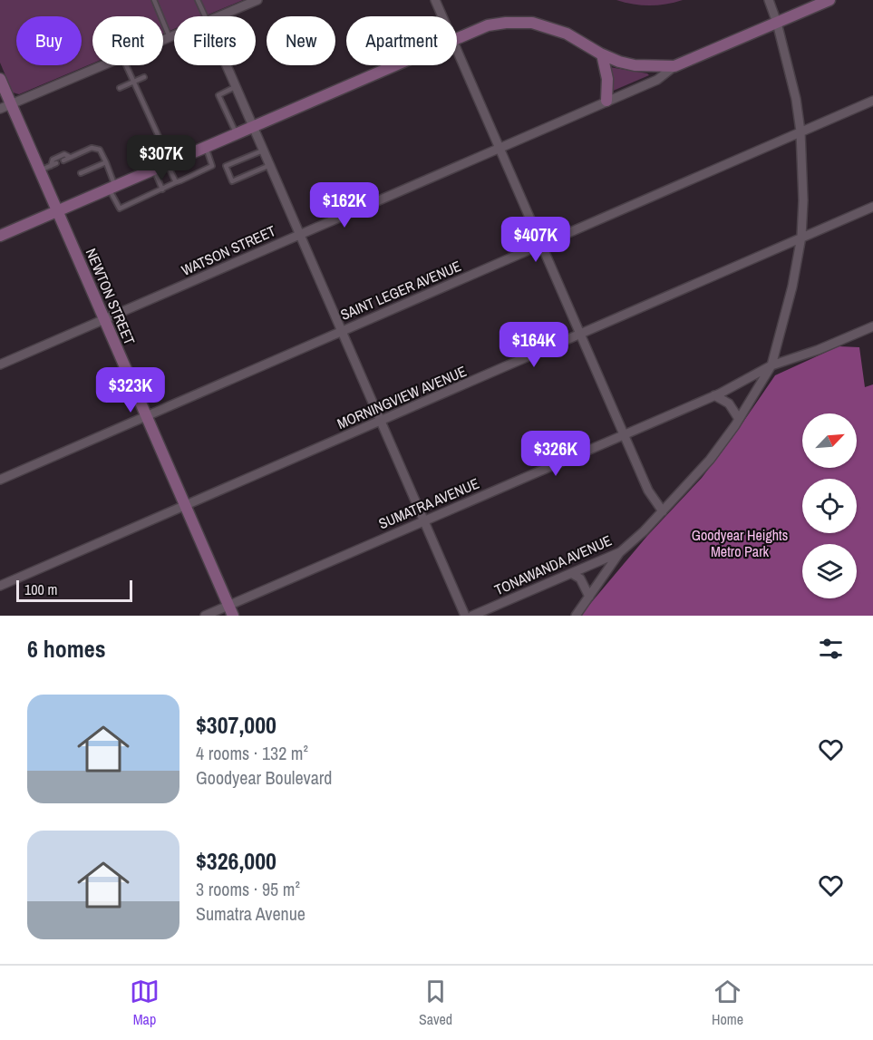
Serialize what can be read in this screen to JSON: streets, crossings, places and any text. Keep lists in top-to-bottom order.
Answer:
{
  "streets": {
    "street": [
      "WATSON STREET",
      "SAINT LEGER AVENUE",
      "NEWTON STREET",
      "MORNINGVIEW AVENUE",
      "SUMATRA AVENUE",
      "TONAWANDA AVENUE"
    ]
  },
  "crossings": [
    ["WATSON STREET", "NEWTON STREET"],
    ["SAINT LEGER AVENUE", "NEWTON STREET"],
    ["SAINT LEGER AVENUE", "TONAWANDA AVENUE"],
    ["NEWTON STREET", "MORNINGVIEW AVENUE"],
    ["NEWTON STREET", "SUMATRA AVENUE"],
    ["MORNINGVIEW AVENUE", "TONAWANDA AVENUE"],
    ["SUMATRA AVENUE", "TONAWANDA AVENUE"]
  ],
  "parks": ["Goodyear Heights Metro Park"],
  "scale_bar": "100 m",
  "north": "top right",
  "page": {
    "chip": [
      "Buy",
      "Rent",
      "Filters",
      "New",
      "Apartment"
    ],
    "price": [
      "$307K",
      "$162K",
      "$407K",
      "$164K",
      "$323K",
      "$326K"
    ],
    "scale": "100 m",
    "heading": "6 homes",
    "list": [
      {
        "name": "$307,000",
        "note": "4 rooms · 132 m² · Goodyear Boulevard"
      },
      {
        "name": "$326,000",
        "note": "3 rooms · 95 m² · Sumatra Avenue"
      }
    ],
    "tabs": ["Map", "Saved", "Home"]
  }
}
